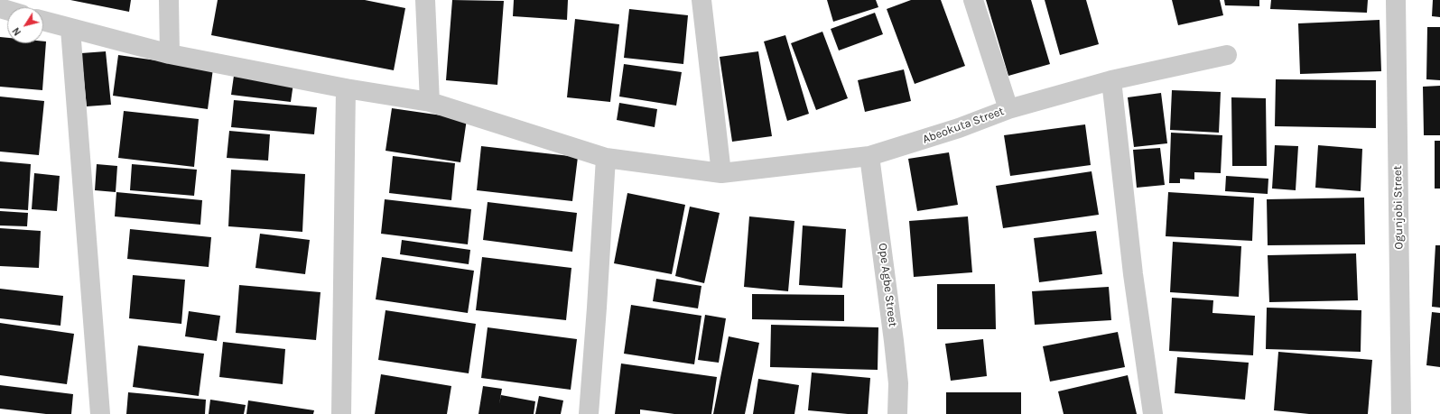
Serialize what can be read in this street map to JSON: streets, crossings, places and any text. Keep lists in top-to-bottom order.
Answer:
{
  "streets": {
    "street": ["Abeokuta Street", "Ogunjobi Street", "Ope Agbe Street"]
  },
  "crossings": [
    ["Abeokuta Street", "Ope Agbe Street"]
  ],
  "north": "bottom left"
}
